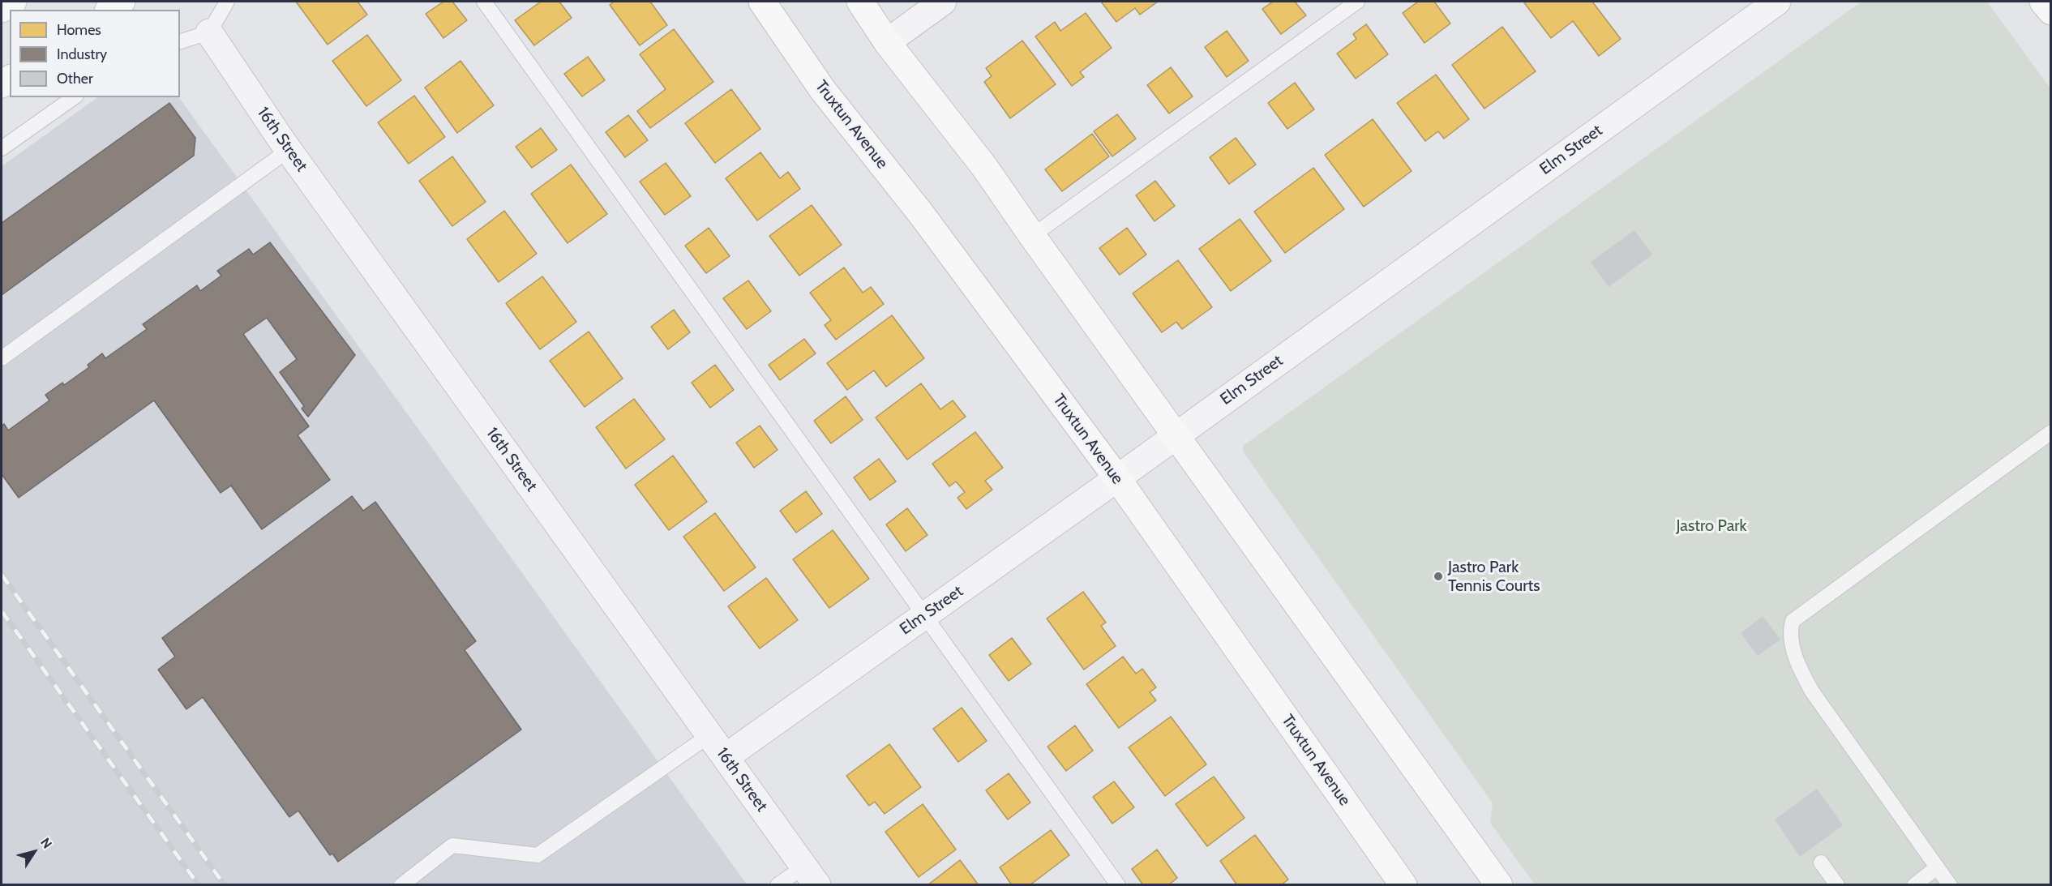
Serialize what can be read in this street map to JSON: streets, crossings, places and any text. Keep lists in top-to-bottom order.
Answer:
{
  "streets": {
    "main road": ["Truxtun Avenue"],
    "street": ["16th Street", "Elm Street"]
  },
  "crossings": [
    ["Truxtun Avenue", "Elm Street"],
    ["16th Street", "Elm Street"]
  ],
  "parks": ["Jastro Park"],
  "places": ["Jastro Park Tennis Courts"],
  "legend": ["Homes", "Industry", "Other"],
  "north": "top right"
}
